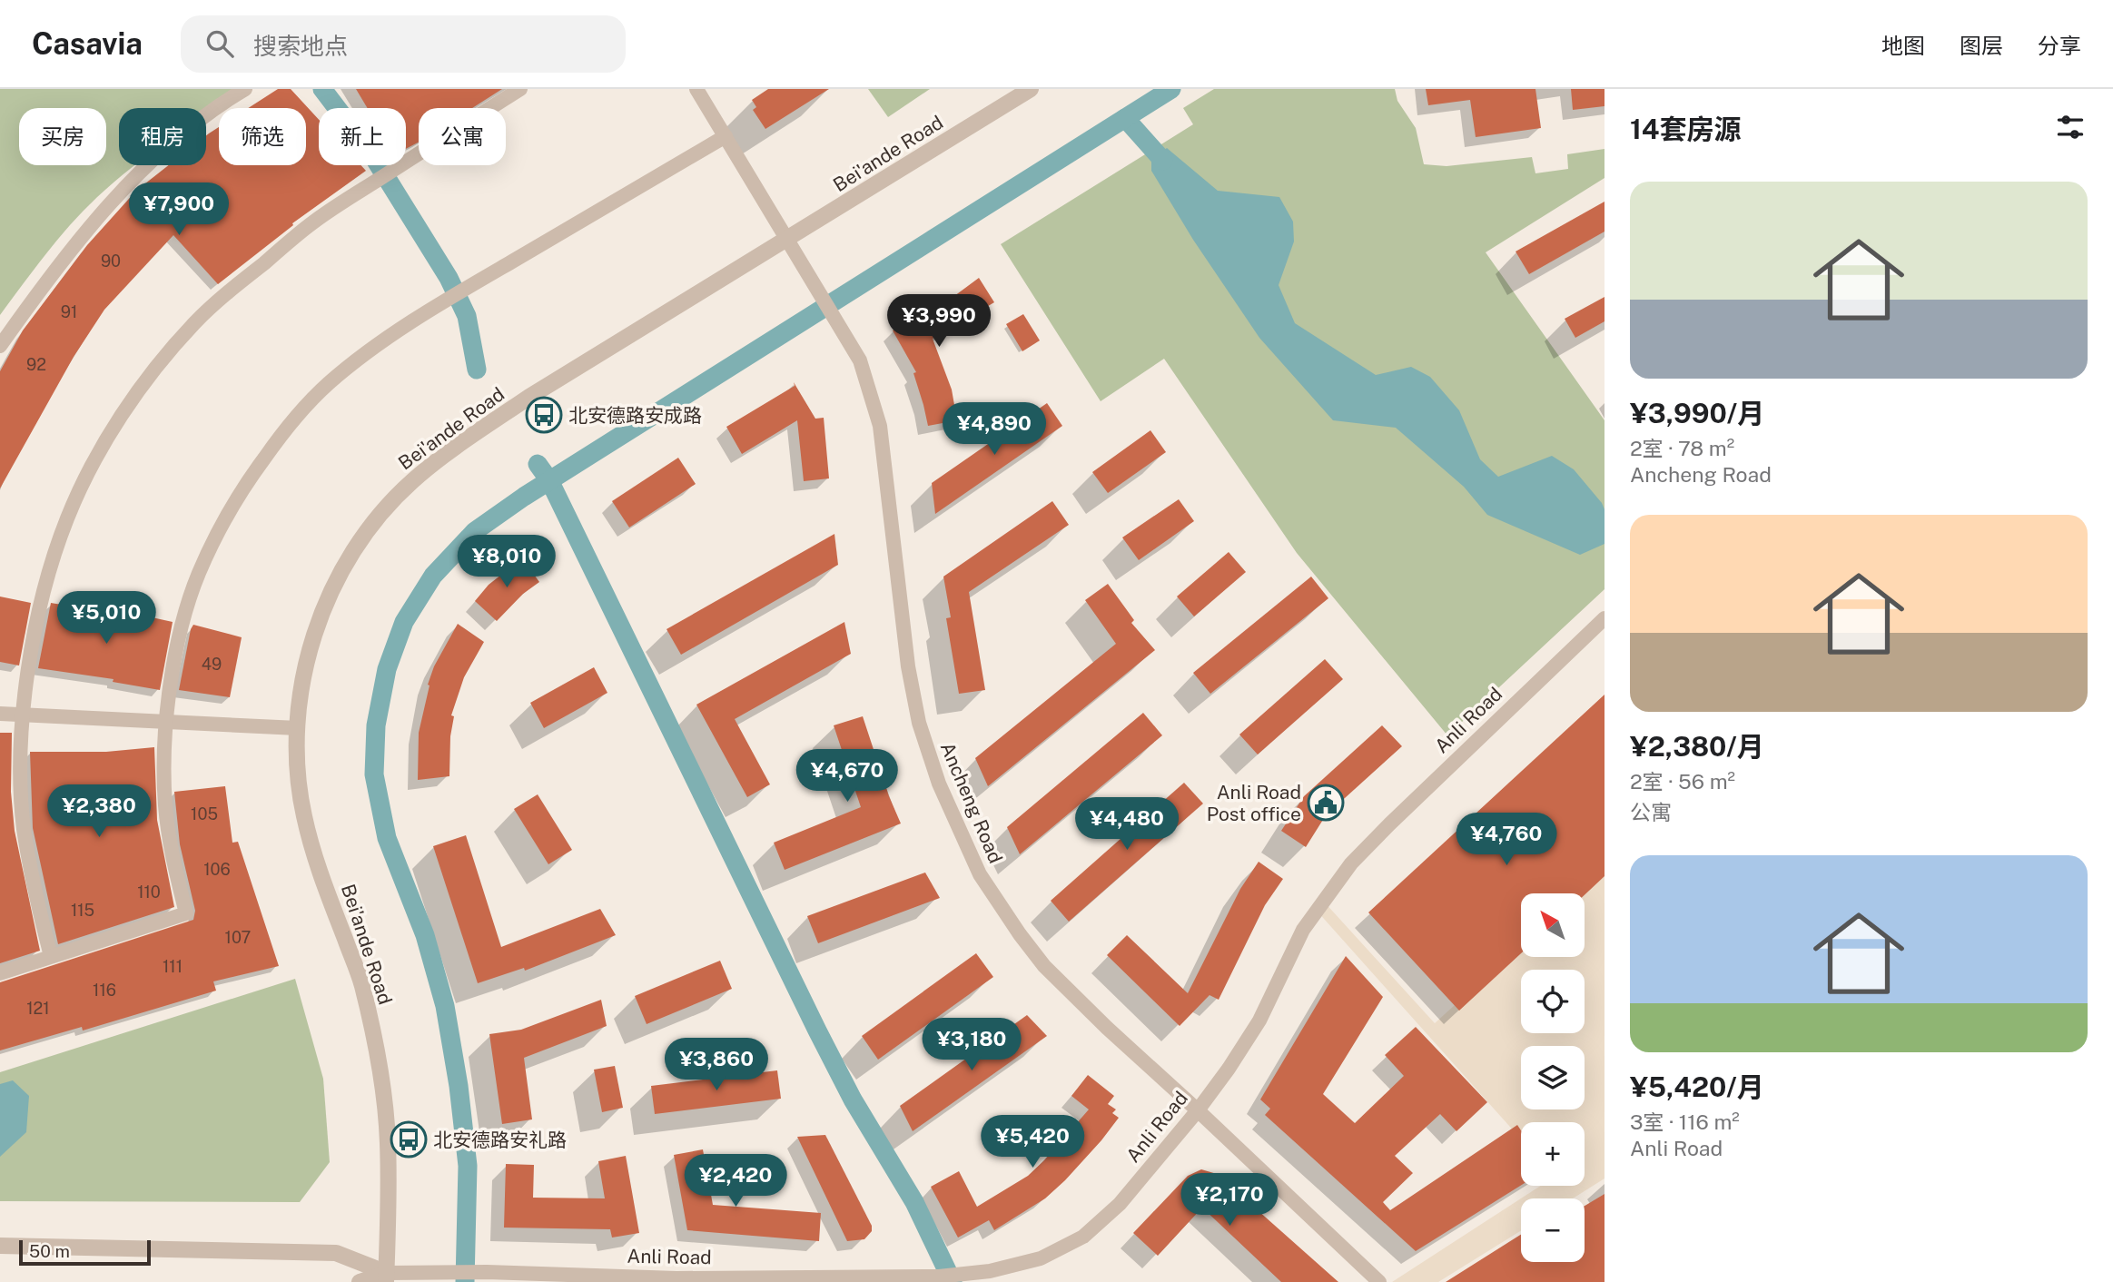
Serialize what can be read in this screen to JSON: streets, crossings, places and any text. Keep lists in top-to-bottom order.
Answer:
{
  "streets": {
    "street": ["Bei'ande Road", "Anli Road", "Ancheng Road"]
  },
  "crossings": [
    ["Bei'ande Road", "Anli Road"],
    ["Bei'ande Road", "Ancheng Road"],
    ["Anli Road", "Ancheng Road"]
  ],
  "places": {
    "bus stop": ["北安德路安成路", "北安德路安礼路"],
    "public building": ["Anli Road Post office"]
  },
  "house_numbers": [
    "90",
    "91",
    "92",
    "49",
    "105",
    "106",
    "110",
    "115",
    "107",
    "111",
    "116",
    "121"
  ],
  "scale_bar": "50 m",
  "north": "top left",
  "page": {
    "header": "Casavia",
    "search": "搜索地点",
    "nav": ["地图", "图层", "分享"],
    "heading": "14套房源",
    "chip": [
      "买房",
      "租房",
      "筛选",
      "新上",
      "公寓"
    ],
    "list": [
      {
        "name": "¥3,990/月",
        "note": "2室 · 78 m² · Ancheng Road"
      },
      {
        "name": "¥2,380/月",
        "note": "2室 · 56 m² · 公寓"
      },
      {
        "name": "¥5,420/月",
        "note": "3室 · 116 m² · Anli Road"
      }
    ],
    "price": [
      "¥7,900",
      "¥3,990",
      "¥4,890",
      "¥8,010",
      "¥5,010",
      "¥4,670",
      "¥2,380",
      "¥4,480",
      "¥4,760",
      "¥3,180",
      "¥3,860",
      "¥5,420",
      "¥2,420",
      "¥2,170"
    ],
    "map_buttons": ["+", "−"],
    "scale": "50 m"
  }
}
